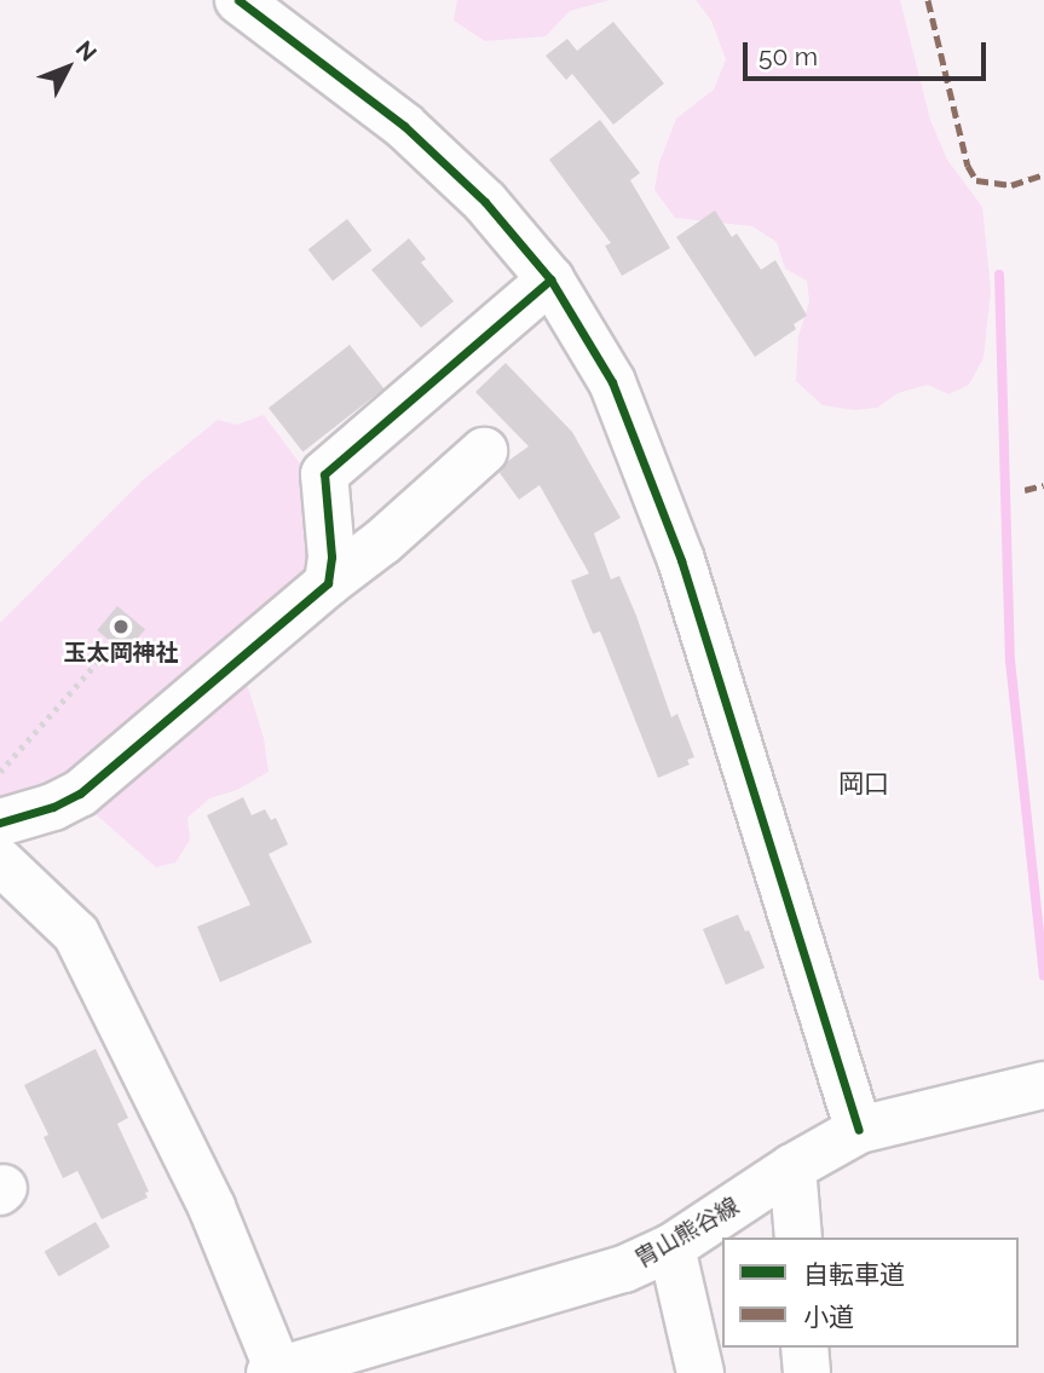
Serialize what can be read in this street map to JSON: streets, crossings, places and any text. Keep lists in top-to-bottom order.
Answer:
{
  "streets": {
    "street": ["胄山熊谷線"]
  },
  "districts": ["岡口"],
  "places": ["玉太岡神社"],
  "legend": ["自転車道", "小道"],
  "scale_bar": "50 m",
  "north": "top right"
}
